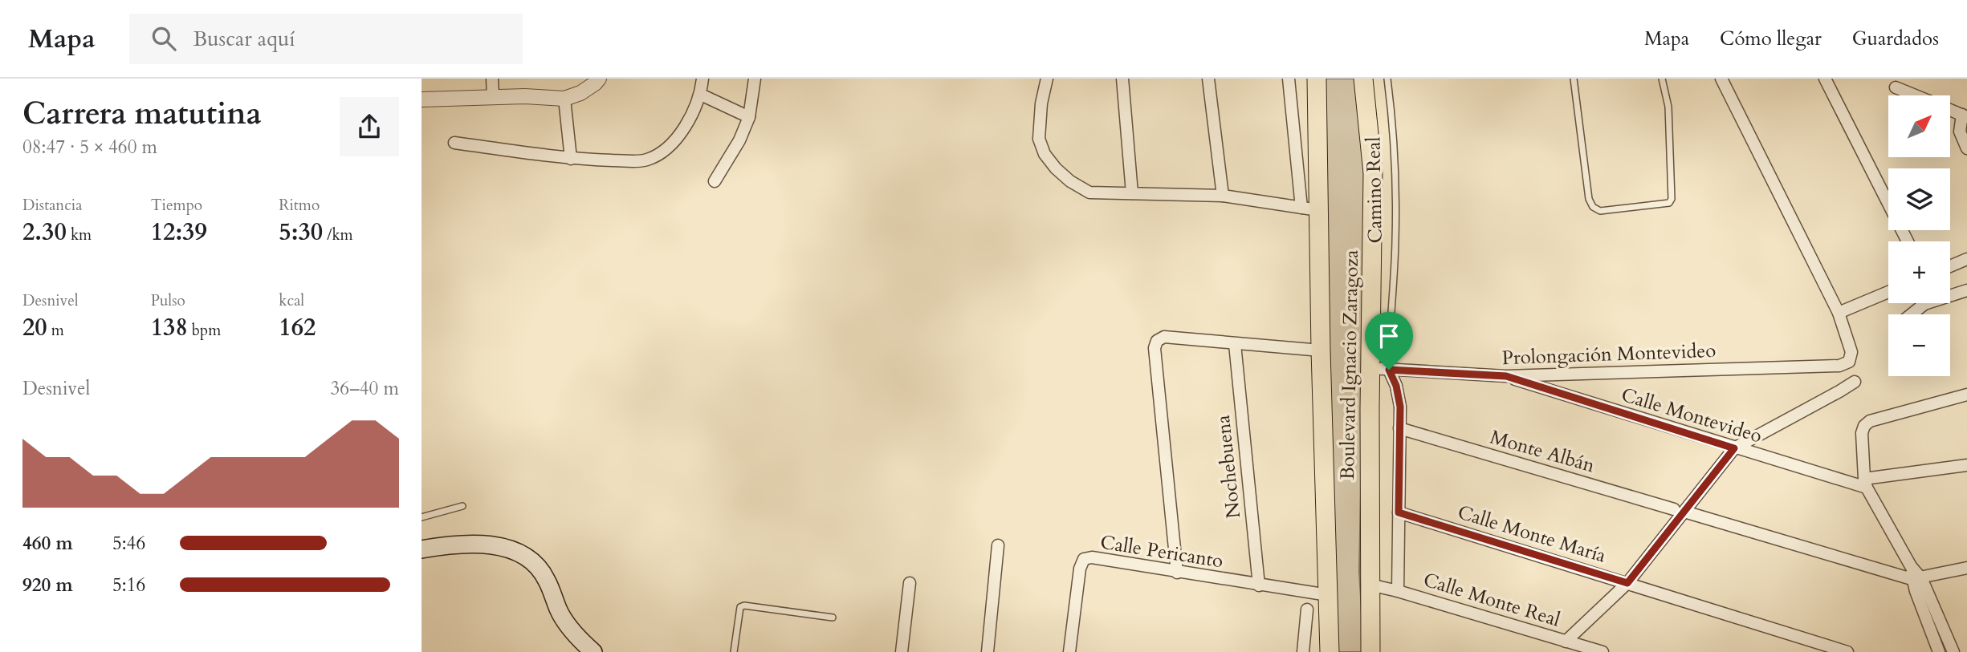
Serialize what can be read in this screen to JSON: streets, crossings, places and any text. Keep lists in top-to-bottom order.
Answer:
{
  "streets": {
    "main road": ["Boulevard Ignacio Zaragoza"],
    "street": [
      "Prolongación Montevideo",
      "Calle Montevideo",
      "Monte Albán",
      "Nochebuena",
      "Calle Monte María",
      "Calle Pericanto",
      "Calle Monte Real"
    ],
    "lane": ["Camino Real"]
  },
  "crossings": [
    ["Camino Real", "Prolongación Montevideo"],
    ["Prolongación Montevideo", "Boulevard Ignacio Zaragoza"],
    ["Prolongación Montevideo", "Calle Montevideo"],
    ["Boulevard Ignacio Zaragoza", "Calle Pericanto"],
    ["Boulevard Ignacio Zaragoza", "Calle Monte Real"],
    ["Nochebuena", "Calle Pericanto"]
  ],
  "north": "top right",
  "page": {
    "header": "Mapa",
    "search": "Buscar aquí",
    "nav": ["Mapa", "Cómo llegar", "Guardados"],
    "heading": ["Carrera matutina", "08:47 · 5 × 460 m"],
    "map_buttons": ["+", "−"],
    "stats": [
      ["Distancia", "2.30 km"],
      ["Tiempo", "12:39"],
      ["Ritmo", "5:30 /km"],
      ["Desnivel", "20 m"],
      ["Pulso", "138 bpm"],
      ["kcal", "162"]
    ],
    "chart": ["Desnivel", "36–40 m"],
    "list": [
      {
        "name": "460 m",
        "note": "5:46"
      },
      {
        "name": "920 m",
        "note": "5:16"
      }
    ]
  }
}
